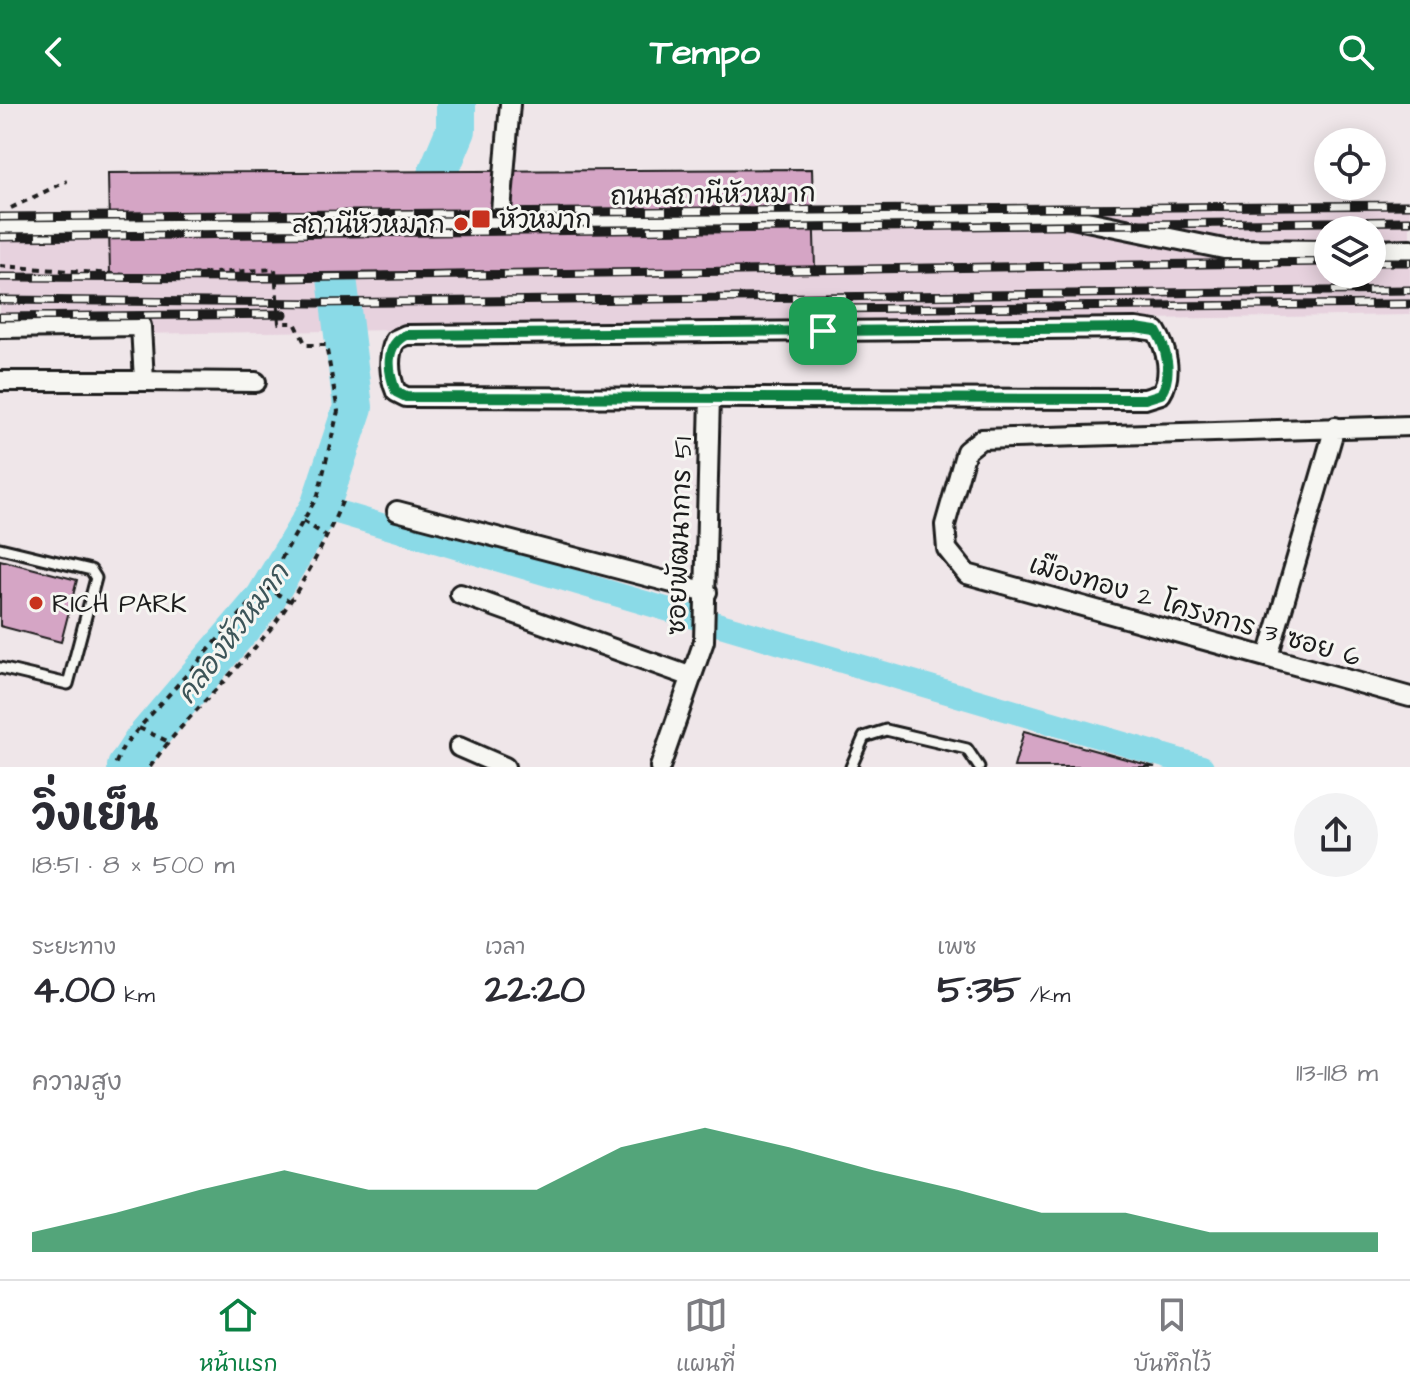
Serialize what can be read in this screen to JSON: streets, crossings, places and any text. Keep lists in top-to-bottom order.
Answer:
{
  "streets": {
    "street": ["ถนนสถานีหัวหมาก", "ซอยพัฒนาการ 51", "เมืองทอง 2 โครงการ 3 ซอย 6"]
  },
  "water": ["คลองหัวหมาก"],
  "places": {
    "transit": ["หัวหมาก"],
    "other": ["สถานีหัวหมาก", "RICH PARK"]
  },
  "page": {
    "header": "Tempo",
    "heading": ["วิ่งเย็น", "18:51 · 8 × 500 m"],
    "stats": [
      ["ระยะทาง", "4.00 km"],
      ["เวลา", "22:20"],
      ["เพซ", "5:35 /km"]
    ],
    "chart": ["ความสูง", "113–118 m"],
    "tabs": ["หน้าแรก", "แผนที่", "บันทึกไว้"]
  }
}
